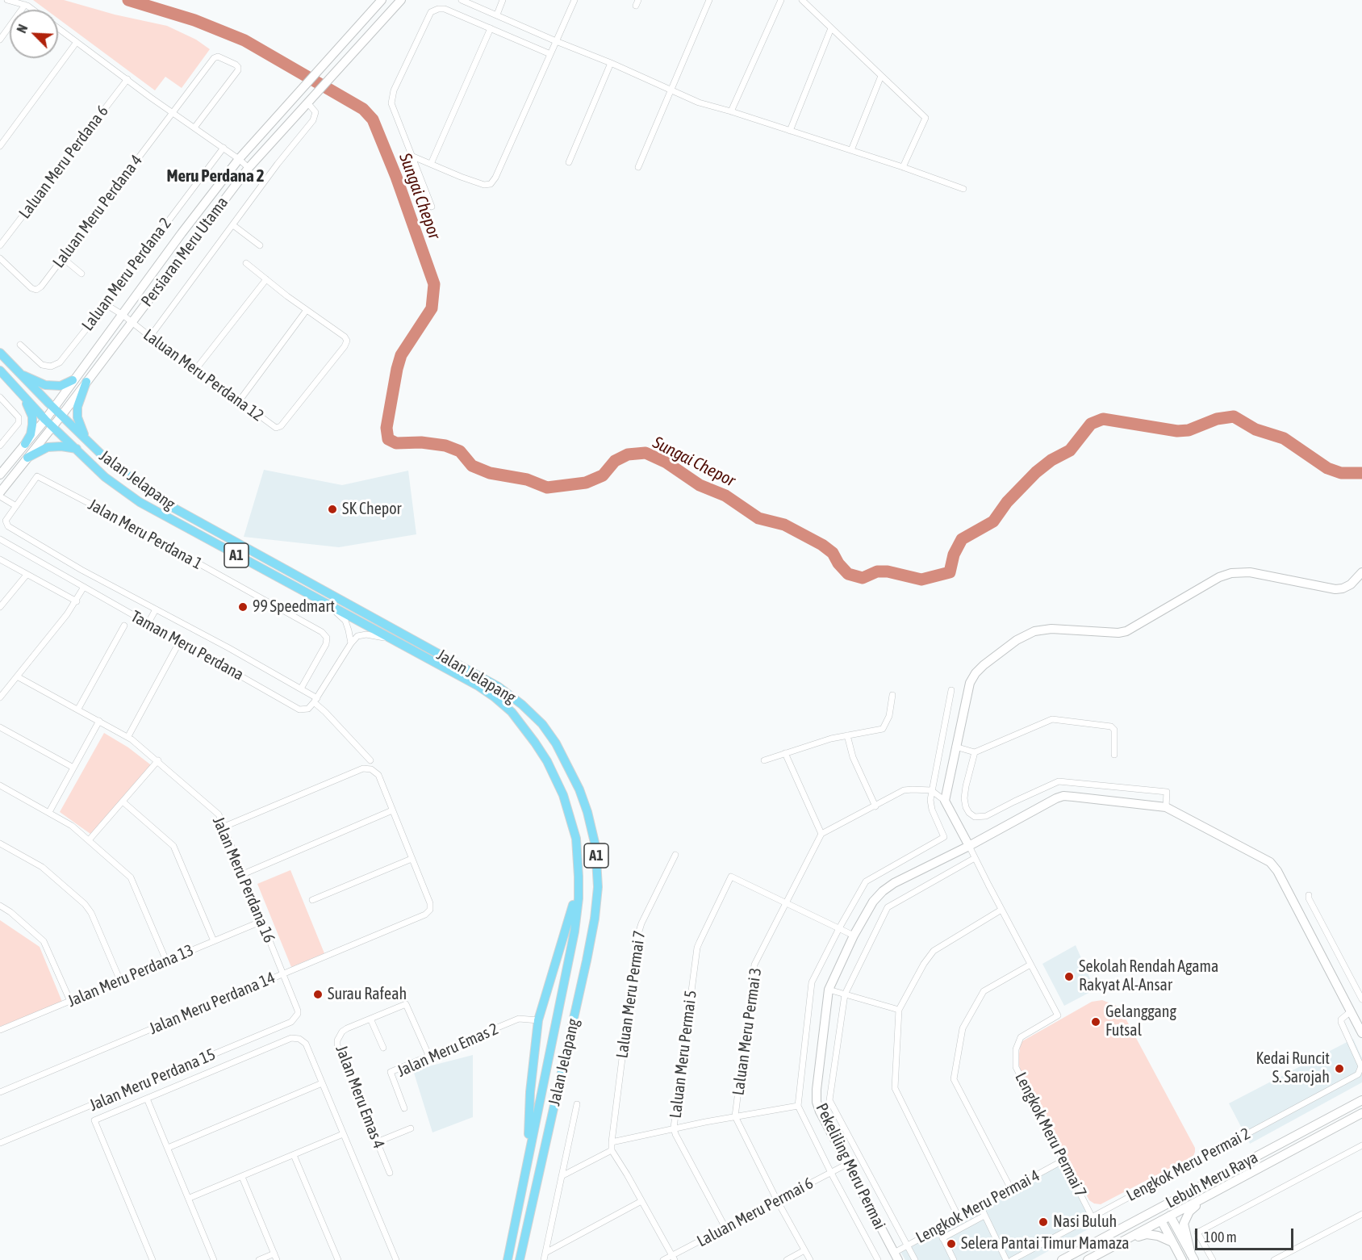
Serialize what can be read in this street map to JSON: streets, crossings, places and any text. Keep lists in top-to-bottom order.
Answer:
{
  "streets": {
    "main road": ["Jalan Jelapang", "A1"],
    "street": [
      "Laluan Meru Perdana 6",
      "Laluan Meru Perdana 4",
      "Persiaran Meru Utama",
      "Laluan Meru Perdana 2",
      "Laluan Meru Perdana 12",
      "Jalan Meru Perdana 1",
      "Taman Meru Perdana",
      "Jalan Meru Perdana 16",
      "Jalan Meru Perdana 13",
      "Laluan Meru Permai 7",
      "Jalan Meru Perdana 14",
      "Laluan Meru Permai 3",
      "Jalan Meru Emas 2",
      "Laluan Meru Permai 5",
      "Jalan Meru Perdana 15",
      "Jalan Meru Emas 4",
      "Lengkok Meru Permai 7",
      "Lengkok Meru Permai 2",
      "Pekeliling Meru Permai",
      "Lebuh Meru Raya",
      "Lengkok Meru Permai 4",
      "Laluan Meru Permai 6"
    ]
  },
  "crossings": [
    ["Persiaran Meru Utama", "Laluan Meru Perdana 12"],
    ["Persiaran Meru Utama", "Jalan Jelapang"],
    ["Laluan Meru Perdana 2", "Laluan Meru Perdana 12"],
    ["Jalan Meru Perdana 16", "Jalan Meru Perdana 13"],
    ["Jalan Meru Perdana 16", "Jalan Meru Perdana 14"],
    ["Jalan Meru Perdana 16", "Jalan Meru Perdana 15"],
    ["Laluan Meru Permai 3", "Laluan Meru Permai 5"],
    ["Laluan Meru Permai 3", "Laluan Meru Permai 6"],
    ["Jalan Meru Emas 2", "Jalan Meru Emas 4"],
    ["Laluan Meru Permai 5", "Laluan Meru Permai 6"],
    ["Lengkok Meru Permai 7", "Lengkok Meru Permai 2"],
    ["Lengkok Meru Permai 7", "Lengkok Meru Permai 4"],
    ["Pekeliling Meru Permai", "Lengkok Meru Permai 4"],
    ["Pekeliling Meru Permai", "Laluan Meru Permai 6"]
  ],
  "districts": ["Meru Perdana 2"],
  "water": ["Sungai Chepor"],
  "places": [
    "SK Chepor",
    "99 Speedmart",
    "Sekolah Rendah Agama Rakyat Al-Ansar",
    "Surau Rafeah",
    "Gelanggang Futsal",
    "Kedai Runcit S. Sarojah",
    "Nasi Buluh",
    "Selera Pantai Timur Mamaza"
  ],
  "scale_bar": "100 m",
  "north": "top left"
}
